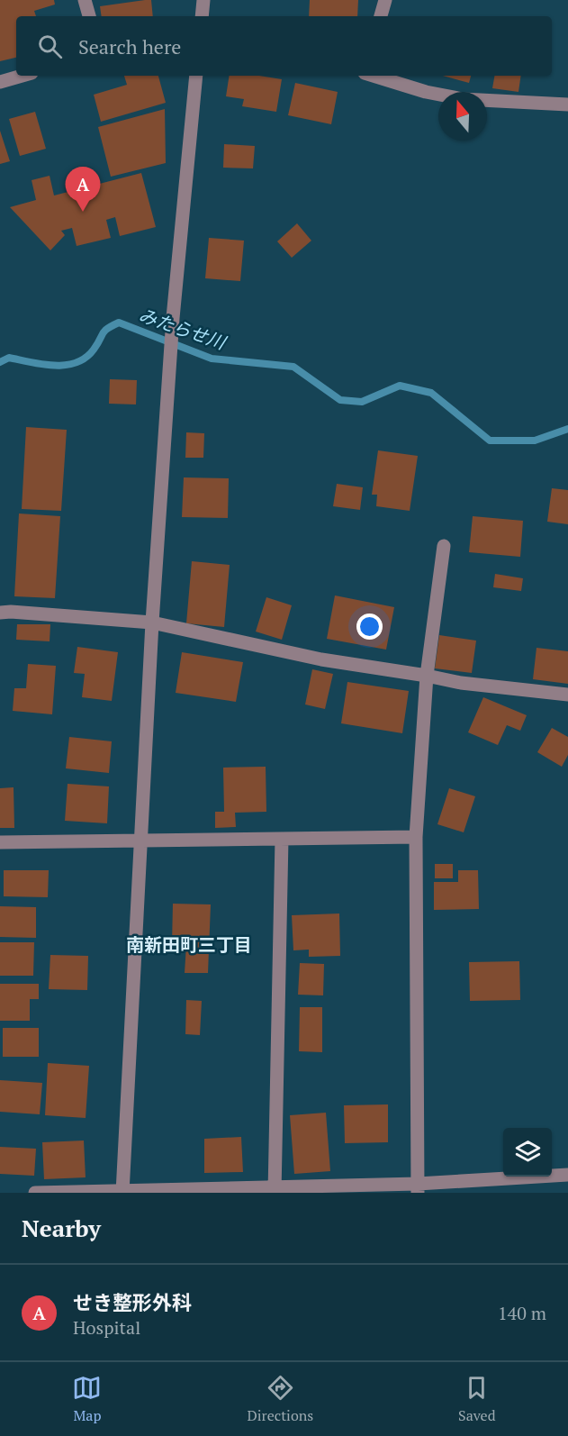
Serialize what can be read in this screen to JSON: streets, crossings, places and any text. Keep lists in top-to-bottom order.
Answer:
{
  "districts": ["南新田町三丁目"],
  "water": ["みたらせ川"],
  "north": "top",
  "page": {
    "search": "Search here",
    "pins": "A",
    "heading": "Nearby",
    "list": [
      {
        "mark": "A",
        "name": "せき整形外科",
        "note": "Hospital",
        "value": "140 m"
      }
    ],
    "nav": ["Map", "Directions", "Saved"]
  }
}
